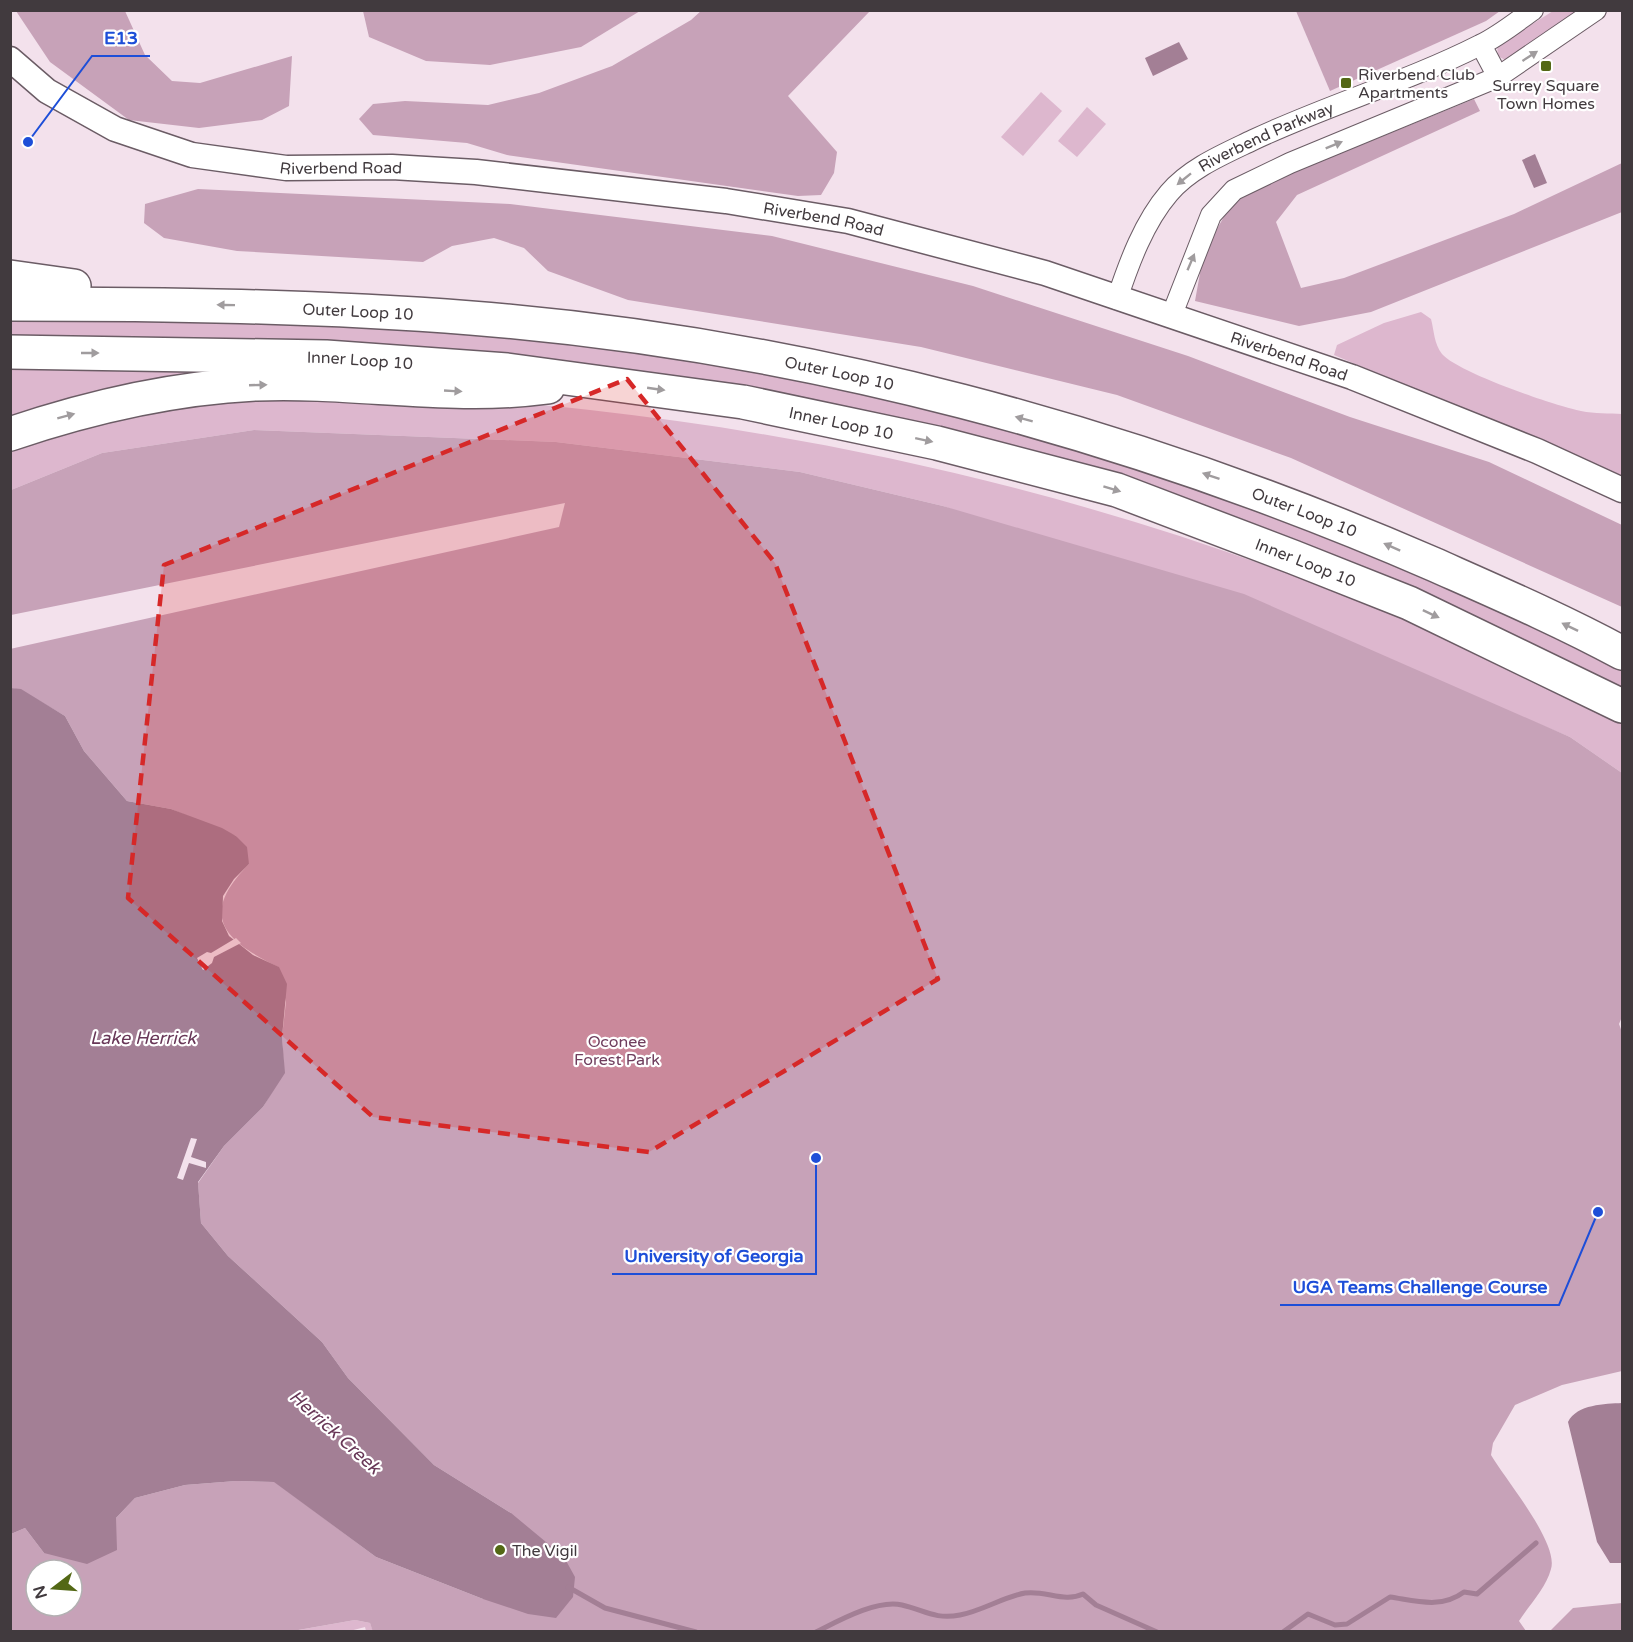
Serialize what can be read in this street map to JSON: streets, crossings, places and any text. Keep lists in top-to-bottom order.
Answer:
{
  "streets": {
    "highway": ["Outer Loop 10", "Inner Loop 10"],
    "street": ["Riverbend Parkway", "Riverbend Road"]
  },
  "crossings": [
    ["Riverbend Parkway", "Riverbend Road"]
  ],
  "one_way": ["Outer Loop 10"],
  "water": ["Lake Herrick", "Herrick Creek"],
  "parks": ["Oconee Forest Park"],
  "places": {
    "transit": ["Surrey Square Town Homes", "Riverbend Club Apartments"],
    "other": [
      "E13",
      "University of Georgia",
      "UGA Teams Challenge Course",
      "The Vigil"
    ]
  },
  "north": "left"
}
